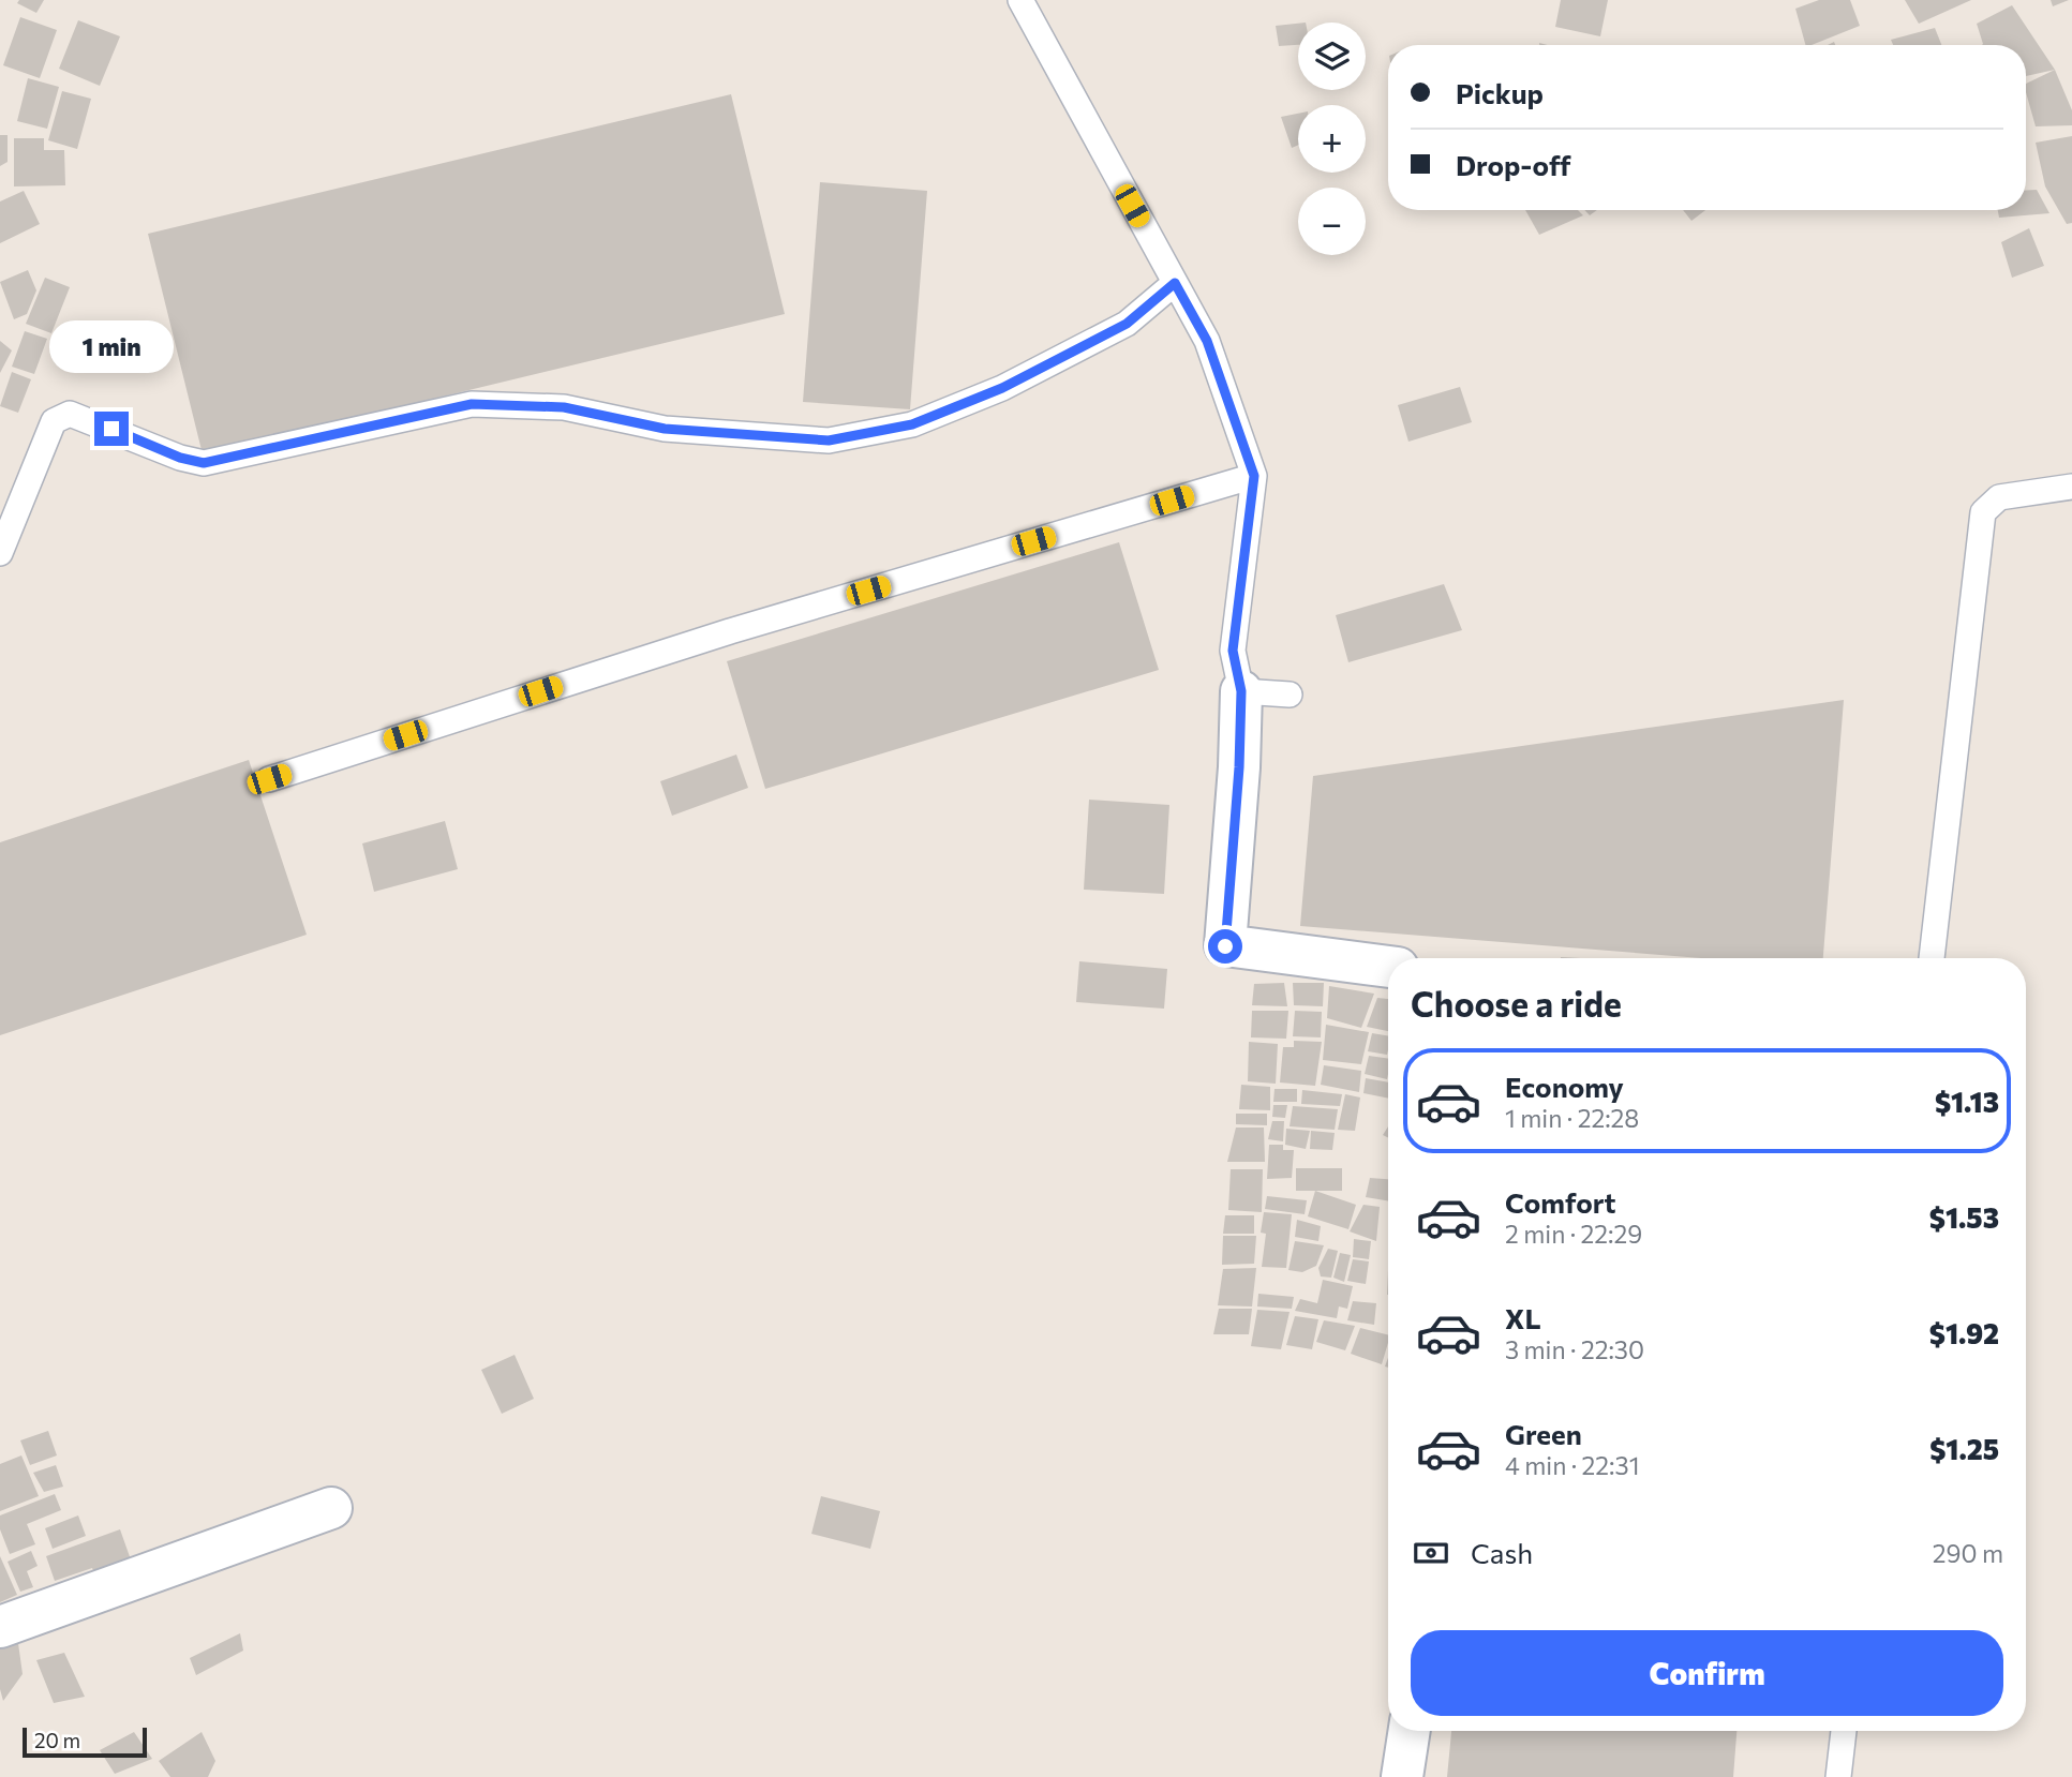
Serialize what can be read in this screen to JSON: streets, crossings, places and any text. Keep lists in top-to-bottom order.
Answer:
{
  "scale_bar": "20 m",
  "page": {
    "map_buttons": ["+", "−"],
    "banner": ["Pickup", "Drop-off"],
    "bubble": "1 min",
    "heading": "Choose a ride",
    "list": [
      {
        "name": "Economy",
        "note": "1 min · 22:28",
        "value": "$1.13"
      },
      {
        "name": "Comfort",
        "note": "2 min · 22:29",
        "value": "$1.53"
      },
      {
        "name": "XL",
        "note": "3 min · 22:30",
        "value": "$1.92"
      },
      {
        "name": "Green",
        "note": "4 min · 22:31",
        "value": "$1.25"
      }
    ],
    "pay": ["Cash", "290 m"],
    "buttons": "Confirm",
    "scale": "20 m"
  }
}
